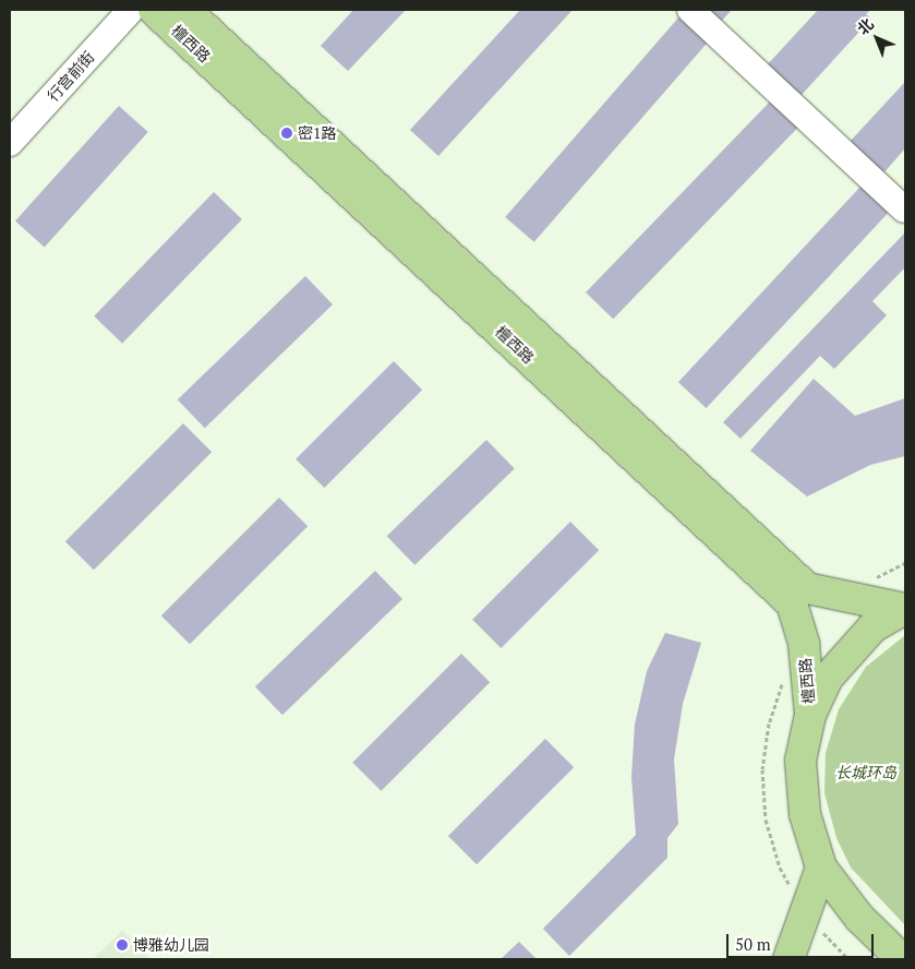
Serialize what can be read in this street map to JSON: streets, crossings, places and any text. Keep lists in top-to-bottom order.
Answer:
{
  "streets": {
    "main road": ["檀西路"],
    "street": ["行宫前街"]
  },
  "parks": ["长城环岛"],
  "places": ["密1路", "博雅幼儿园"],
  "scale_bar": "50 m",
  "north": "top left"
}
